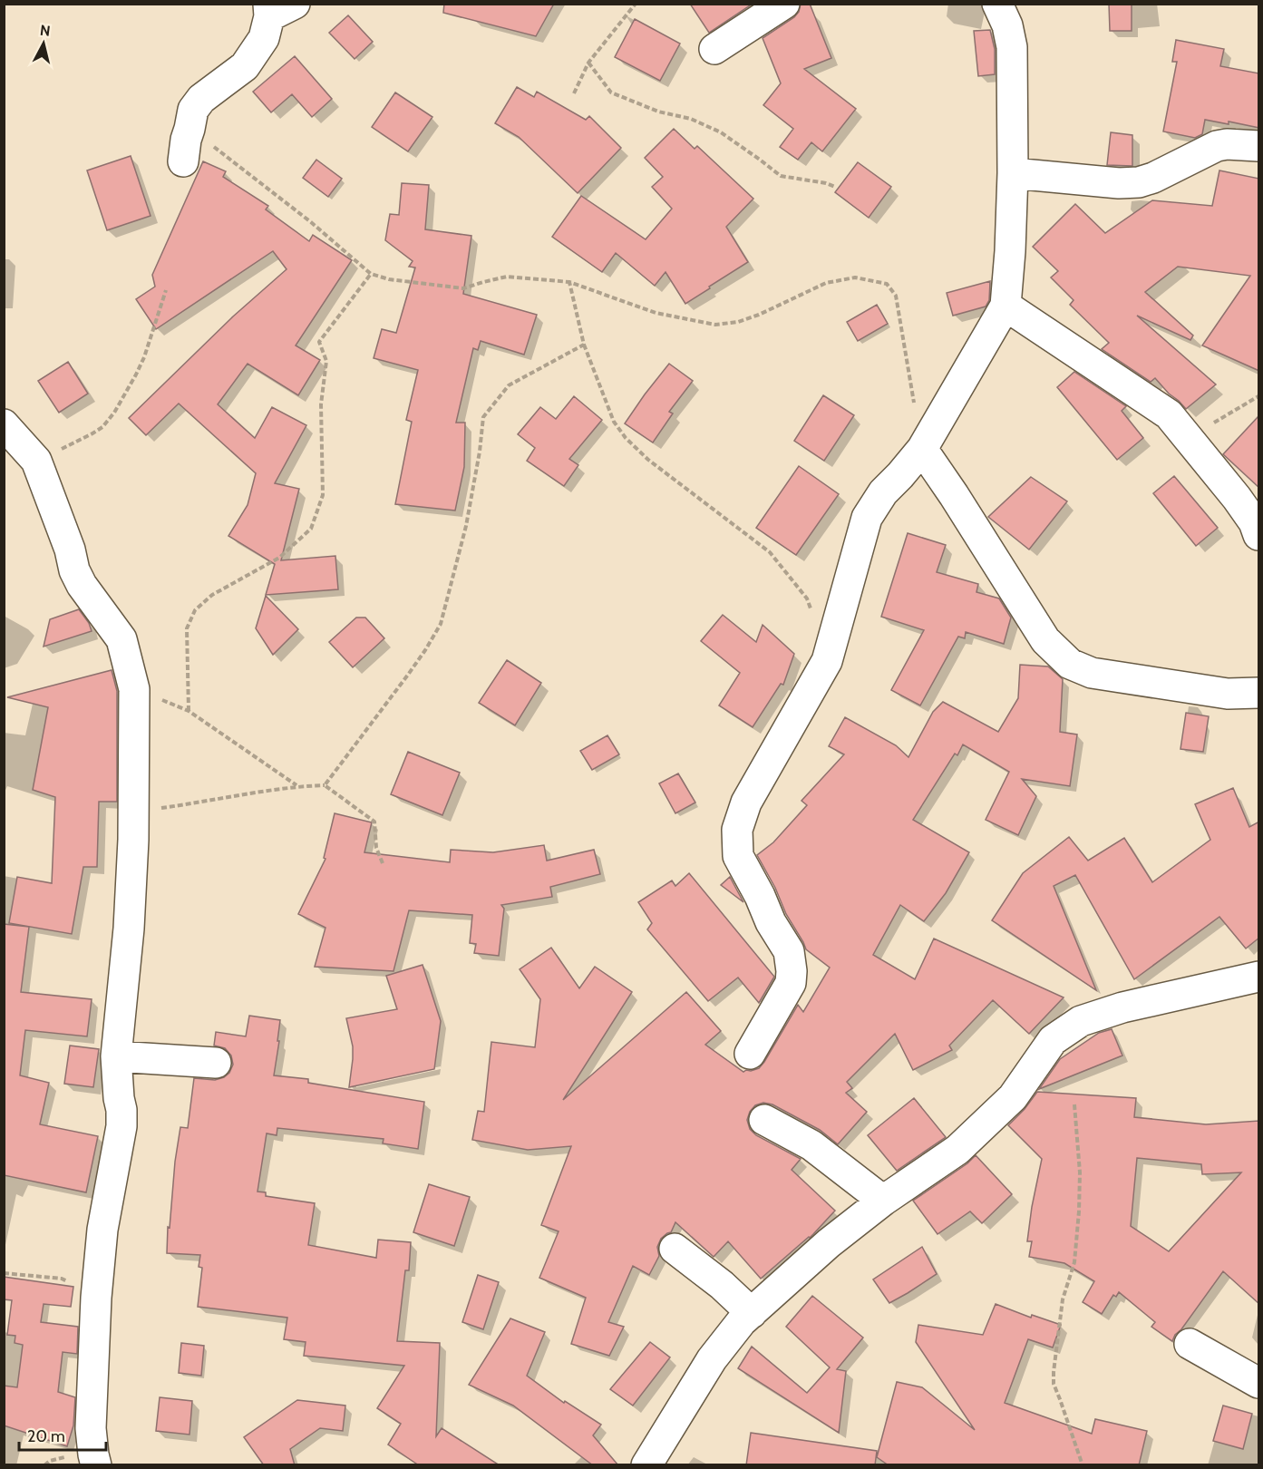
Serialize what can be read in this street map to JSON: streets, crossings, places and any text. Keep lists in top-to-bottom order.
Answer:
{
  "scale_bar": "20 m",
  "north": "top"
}
